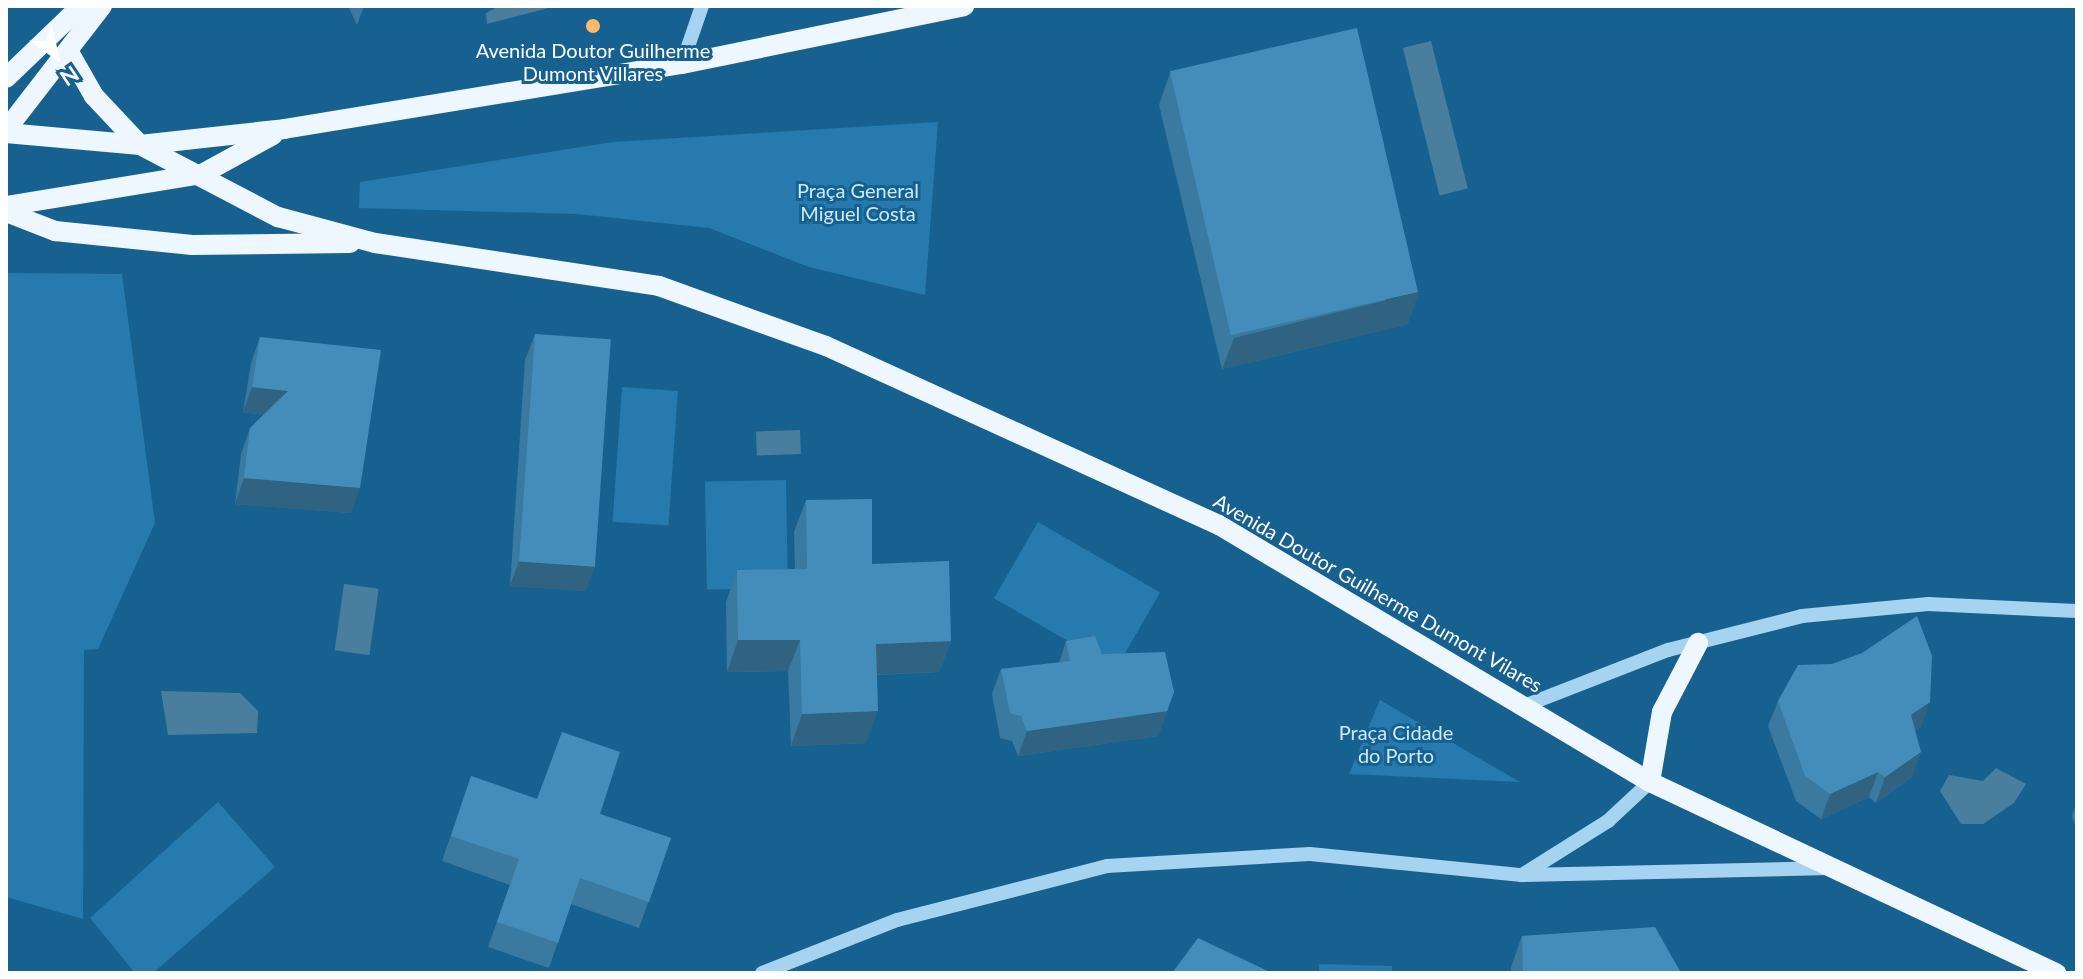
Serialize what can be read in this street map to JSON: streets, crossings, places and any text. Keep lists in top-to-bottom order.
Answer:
{
  "streets": {
    "main road": ["Avenida Doutor Guilherme Dumont Vilares"]
  },
  "parks": ["Praça General Miguel Costa", "Praça Cidade do Porto"],
  "places": ["Avenida Doutor Guilherme Dumont Villares"],
  "north": "bottom right"
}
